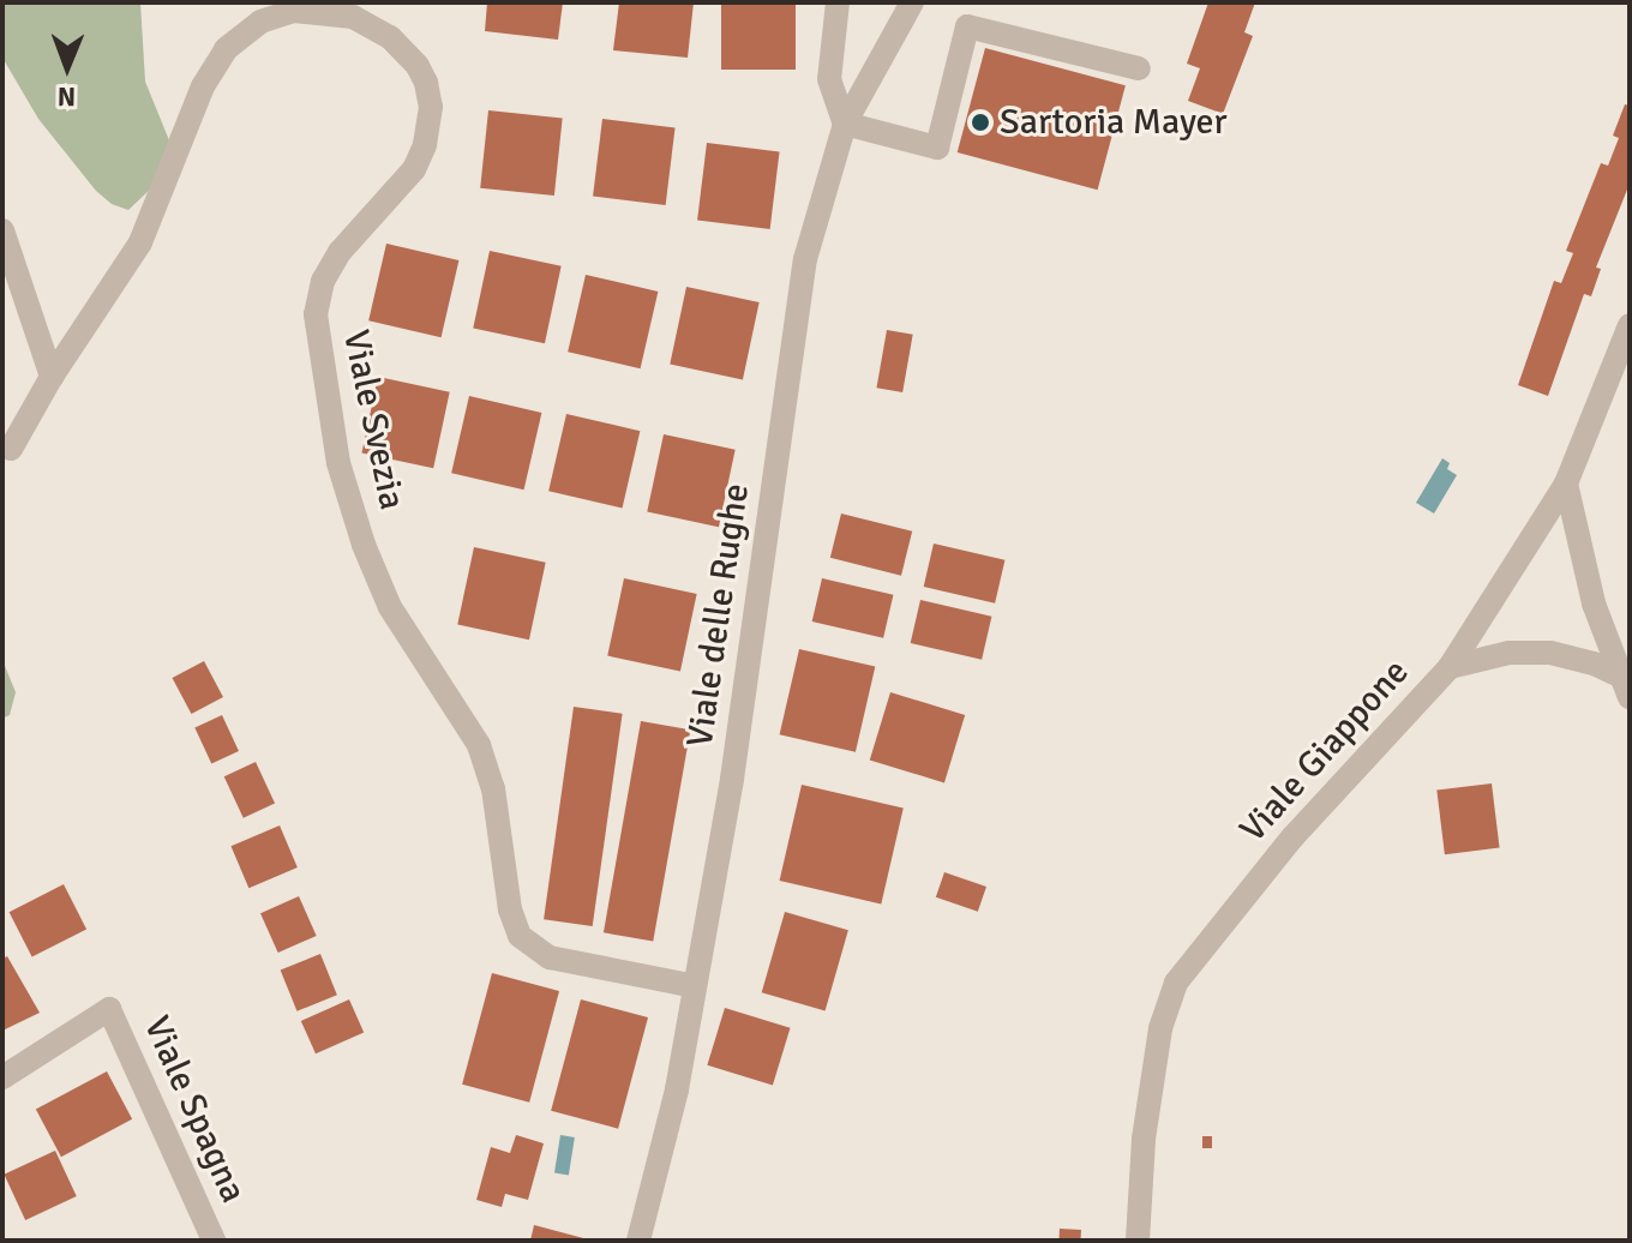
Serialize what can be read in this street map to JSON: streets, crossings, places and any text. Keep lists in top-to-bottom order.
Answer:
{
  "streets": {
    "street": [
      "Viale Svezia",
      "Viale delle Rughe",
      "Viale Giappone",
      "Viale Spagna"
    ]
  },
  "crossings": [
    ["Viale Svezia", "Viale delle Rughe"]
  ],
  "places": ["Sartoria Mayer"],
  "north": "bottom"
}
